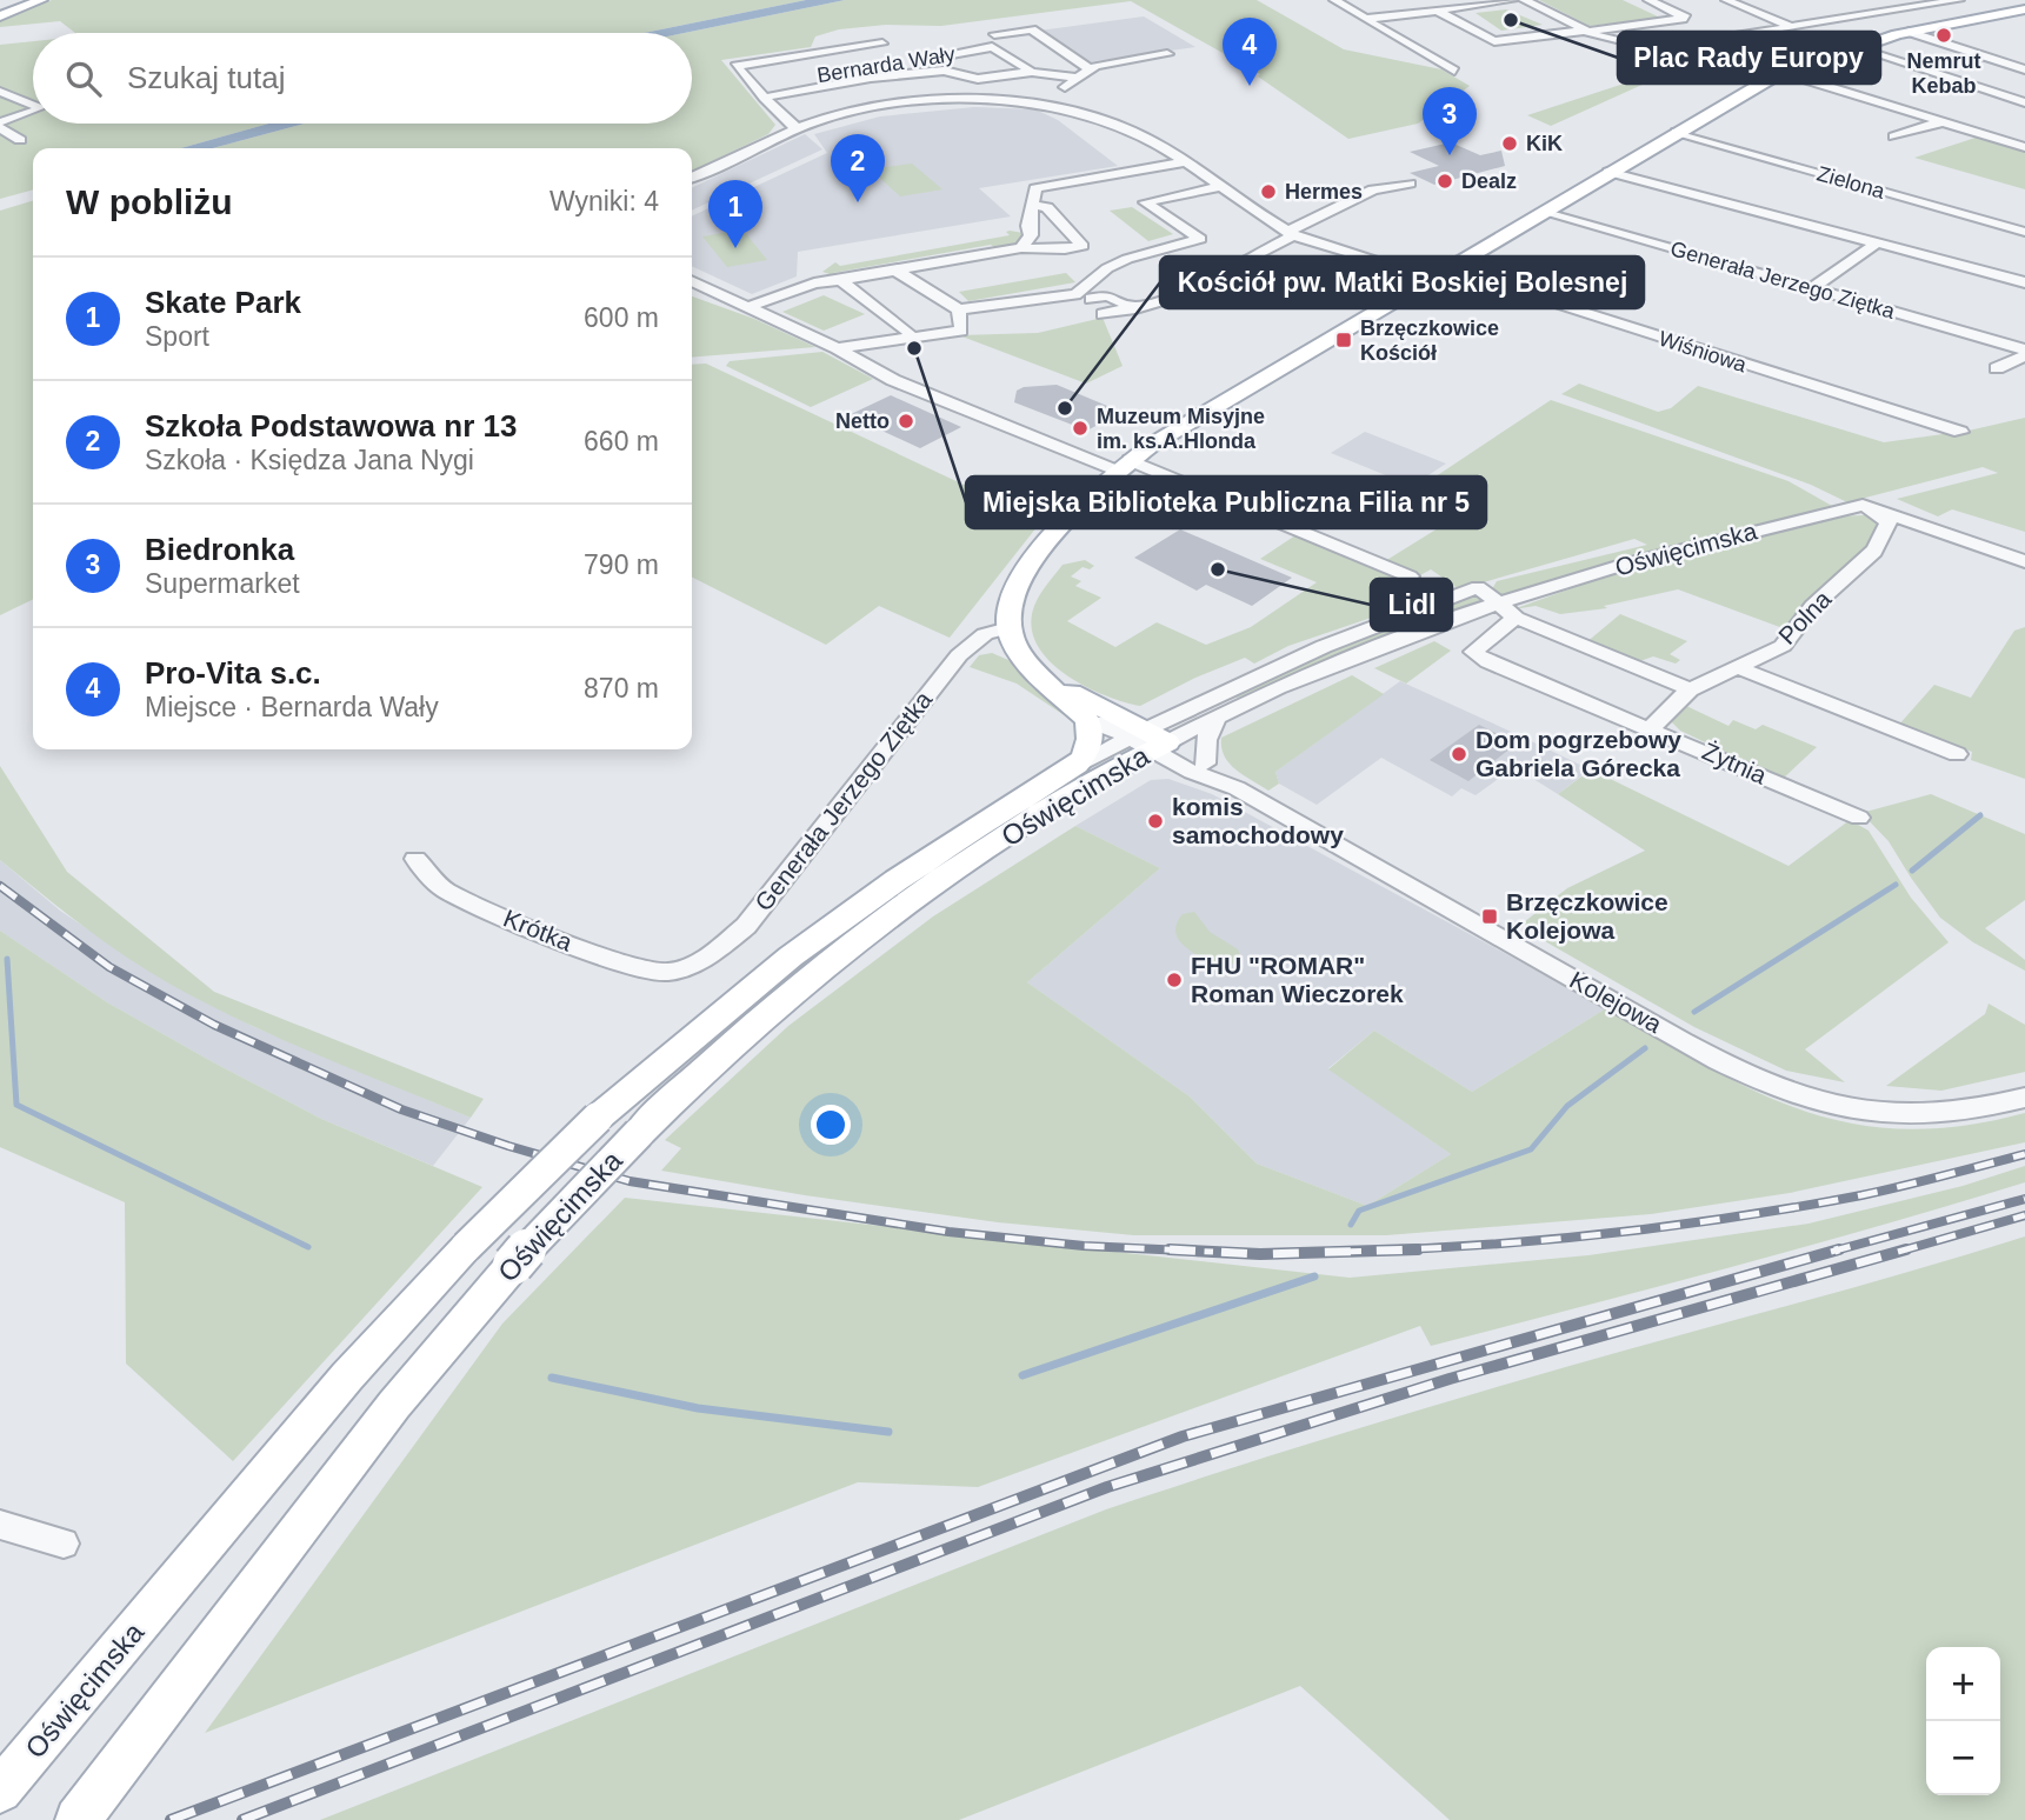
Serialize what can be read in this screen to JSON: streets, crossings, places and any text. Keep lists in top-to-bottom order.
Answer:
{
  "streets": {
    "main road": ["Oświęcimska"],
    "street": [
      "Bernarda Wały",
      "Zielona",
      "Generała Jerzego Ziętka",
      "Wiśniowa",
      "Polna",
      "Żytnia",
      "Krótka",
      "Kolejowa"
    ]
  },
  "crossings": [
    ["Generała Jerzego Ziętka", "Krótka"],
    ["Oświęcimska", "Polna"],
    ["Oświęcimska", "Kolejowa"],
    ["Polna", "Żytnia"]
  ],
  "places": {
    "other": [
      "Plac Rady Europy",
      "Nemrut Kebab",
      "KiK",
      "Dealz",
      "Hermes",
      "Miejska Biblioteka Publiczna Filia nr 5",
      "Kościół pw. Matki Boskiej Bolesnej",
      "Netto",
      "Muzeum Misyjne im. ks.A.Hlonda",
      "Lidl",
      "Dom pogrzebowy Gabriela Górecka",
      "komis samochodowy",
      "FHU \"ROMAR\" Roman Wieczorek"
    ],
    "transit": ["Brzęczkowice Kościół", "Brzęczkowice Kolejowa"]
  },
  "page": {
    "pins": [
      "4",
      "3",
      "2",
      "1"
    ],
    "search": "Szukaj tutaj",
    "heading": ["W pobliżu", "Wyniki: 4"],
    "list": [
      {
        "mark": "1",
        "name": "Skate Park",
        "note": "Sport",
        "value": "600 m"
      },
      {
        "mark": "2",
        "name": "Szkoła Podstawowa nr 13",
        "note": "Szkoła · Księdza Jana Nygi",
        "value": "660 m"
      },
      {
        "mark": "3",
        "name": "Biedronka",
        "note": "Supermarket",
        "value": "790 m"
      },
      {
        "mark": "4",
        "name": "Pro-Vita s.c.",
        "note": "Miejsce · Bernarda Wały",
        "value": "870 m"
      }
    ],
    "map_buttons": ["+", "−"]
  }
}
